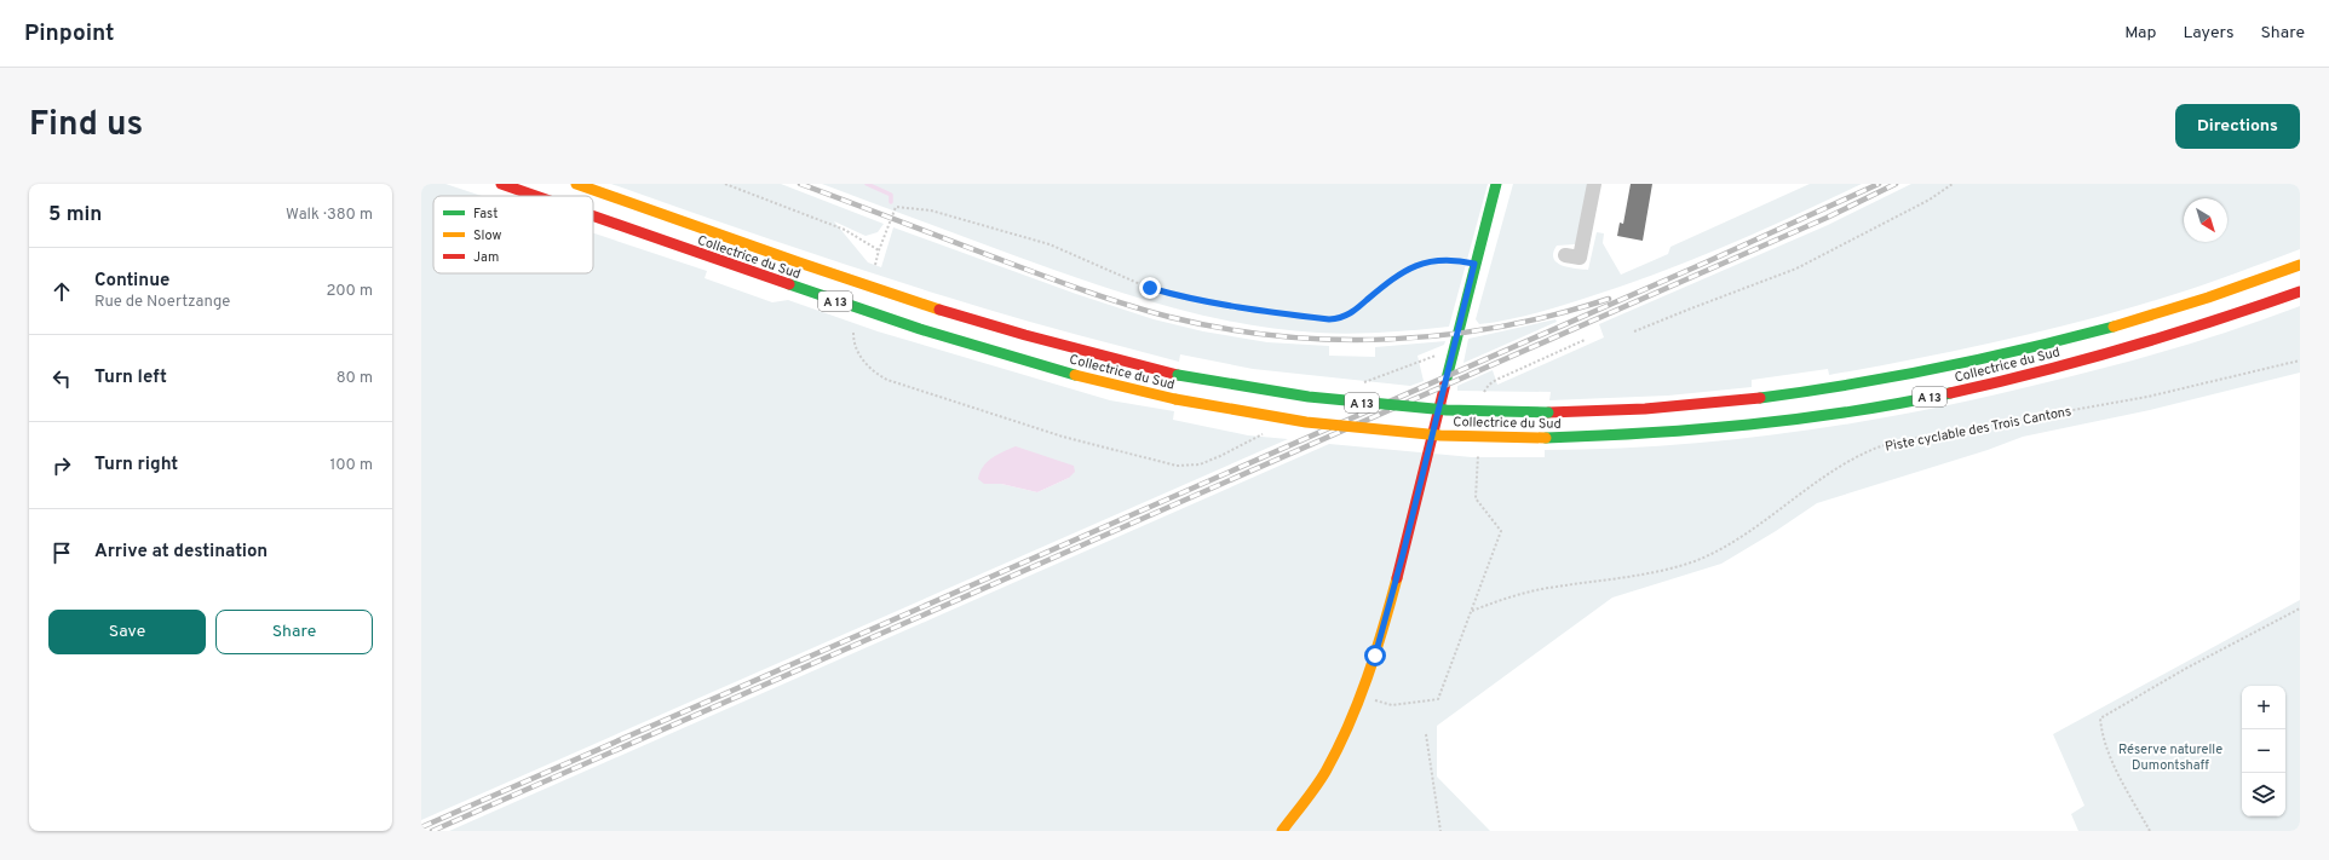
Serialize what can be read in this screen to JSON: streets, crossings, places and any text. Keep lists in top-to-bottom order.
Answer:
{
  "streets": {
    "main road": ["Collectrice du Sud", "A 13"],
    "path": ["Piste cyclable des Trois Cantons"]
  },
  "parks": ["Réserve naturelle Dumontshaff"],
  "legend": ["Fast", "Slow", "Jam"],
  "north": "bottom right",
  "page": {
    "header": "Pinpoint",
    "nav": ["Map", "Layers", "Share"],
    "title": "Find us",
    "buttons": [
      "Directions",
      ["Save", "Share"]
    ],
    "heading": ["5 min", "Walk · 380 m"],
    "list": [
      ["Continue", "Rue de Noertzange", "200 m"],
      ["Turn left", "80 m"],
      ["Turn right", "100 m"],
      "Arrive at destination"
    ],
    "map_buttons": ["+", "−"]
  }
}
